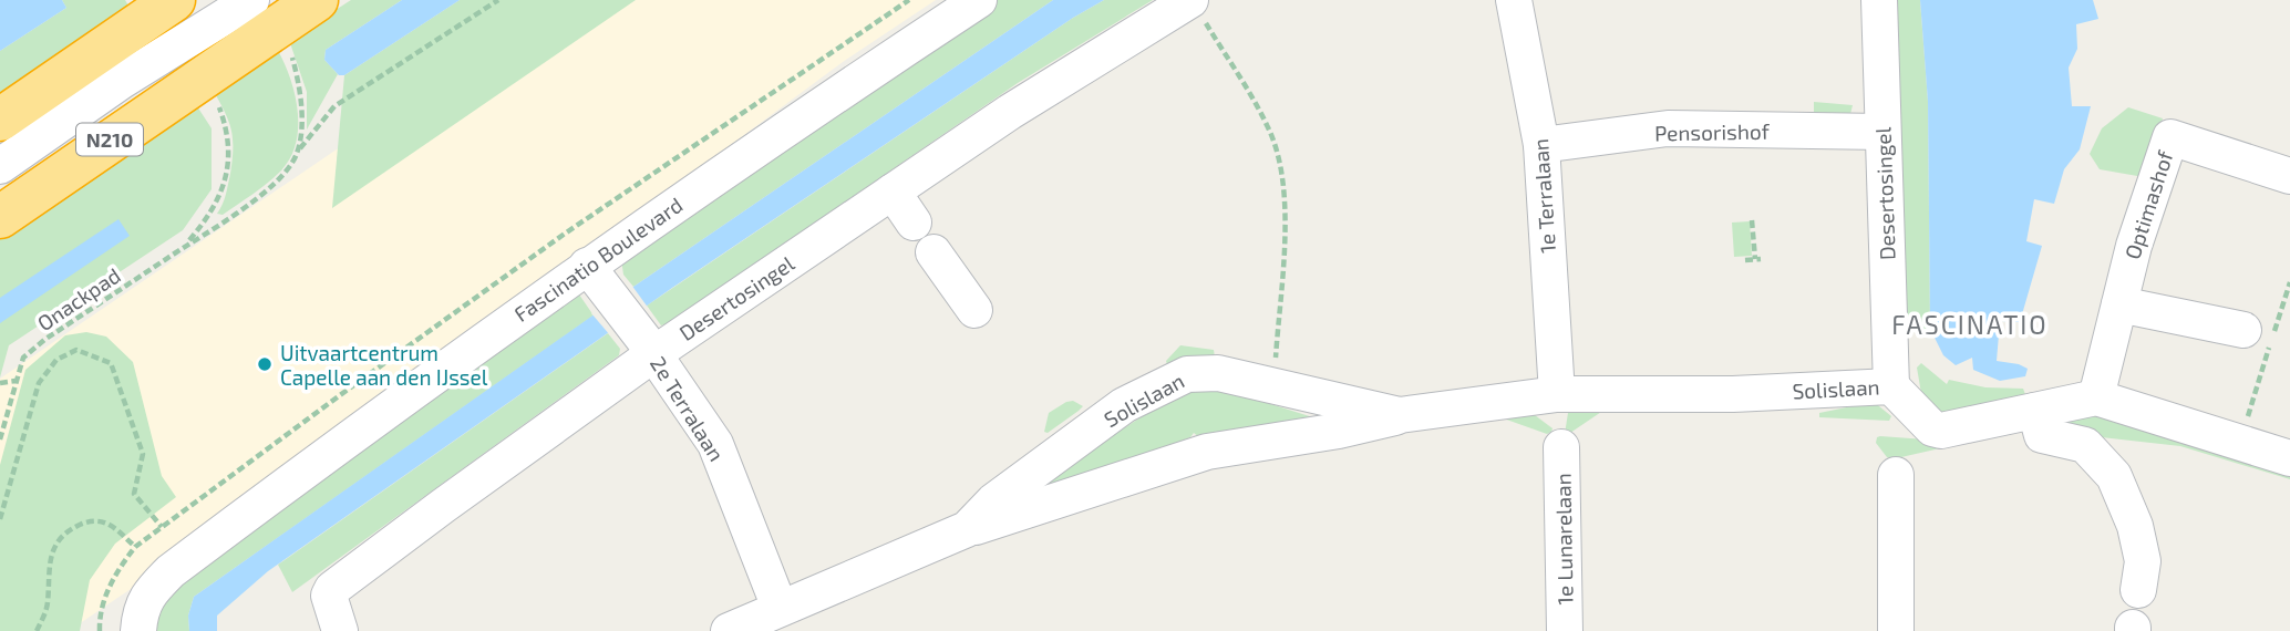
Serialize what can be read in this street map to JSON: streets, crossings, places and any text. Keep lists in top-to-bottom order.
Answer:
{
  "streets": {
    "highway": ["N210"],
    "street": [
      "Pensorishof",
      "Desertosingel",
      "1e Terralaan",
      "Optimashof",
      "Fascinatio Boulevard",
      "Solislaan",
      "2e Terralaan",
      "1e Lunarelaan"
    ],
    "path": ["Onackpad"]
  },
  "crossings": [
    ["Pensorishof", "Desertosingel"],
    ["Pensorishof", "1e Terralaan"],
    ["Desertosingel", "Solislaan"],
    ["Desertosingel", "2e Terralaan"],
    ["1e Terralaan", "Solislaan"],
    ["Optimashof", "Solislaan"],
    ["Fascinatio Boulevard", "2e Terralaan"],
    ["Solislaan", "2e Terralaan"]
  ],
  "districts": ["FASCINATIO"],
  "places": ["Uitvaartcentrum Capelle aan den IJssel"]
}
